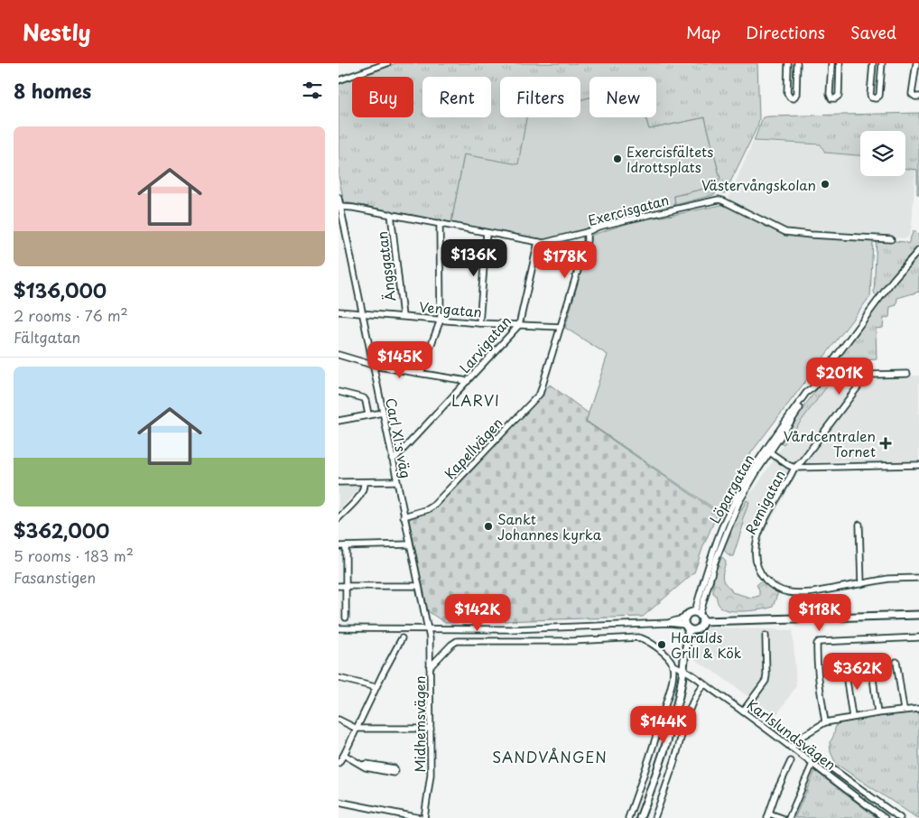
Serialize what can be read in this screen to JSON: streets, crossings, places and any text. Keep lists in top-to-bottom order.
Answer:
{
  "streets": {
    "street": [
      "Exercisgatan",
      "Ängsgatan",
      "Vengatan",
      "Larvigatan",
      "Carl XI:s väg",
      "Kapellvägen",
      "Löpargatan",
      "Remigatan",
      "Midhemsvägen",
      "Karlslundsvägen"
    ]
  },
  "crossings": [
    ["Exercisgatan", "Ängsgatan"],
    ["Exercisgatan", "Larvigatan"],
    ["Exercisgatan", "Carl XI:s väg"],
    ["Exercisgatan", "Kapellvägen"],
    ["Ängsgatan", "Vengatan"],
    ["Vengatan", "Larvigatan"],
    ["Vengatan", "Carl XI:s väg"],
    ["Vengatan", "Kapellvägen"],
    ["Larvigatan", "Carl XI:s väg"],
    ["Carl XI:s väg", "Kapellvägen"],
    ["Carl XI:s väg", "Midhemsvägen"]
  ],
  "districts": ["LARVI", "SANDVÅNGEN"],
  "places": {
    "other": [
      "Exercisfältets Idrottsplats",
      "Västervångskolan",
      "Sankt Johannes kyrka",
      "Haralds Grill & Kök"
    ],
    "health": ["Vårdcentralen Tornet"]
  },
  "page": {
    "header": "Nestly",
    "nav": ["Map", "Directions", "Saved"],
    "heading": "8 homes",
    "chip": [
      "Buy",
      "Rent",
      "Filters",
      "New"
    ],
    "list": [
      {
        "name": "$136,000",
        "note": "2 rooms · 76 m² · Fältgatan"
      },
      {
        "name": "$362,000",
        "note": "5 rooms · 183 m² · Fasanstigen"
      }
    ],
    "price": [
      "$136K",
      "$178K",
      "$145K",
      "$201K",
      "$142K",
      "$118K",
      "$362K",
      "$144K"
    ]
  }
}
